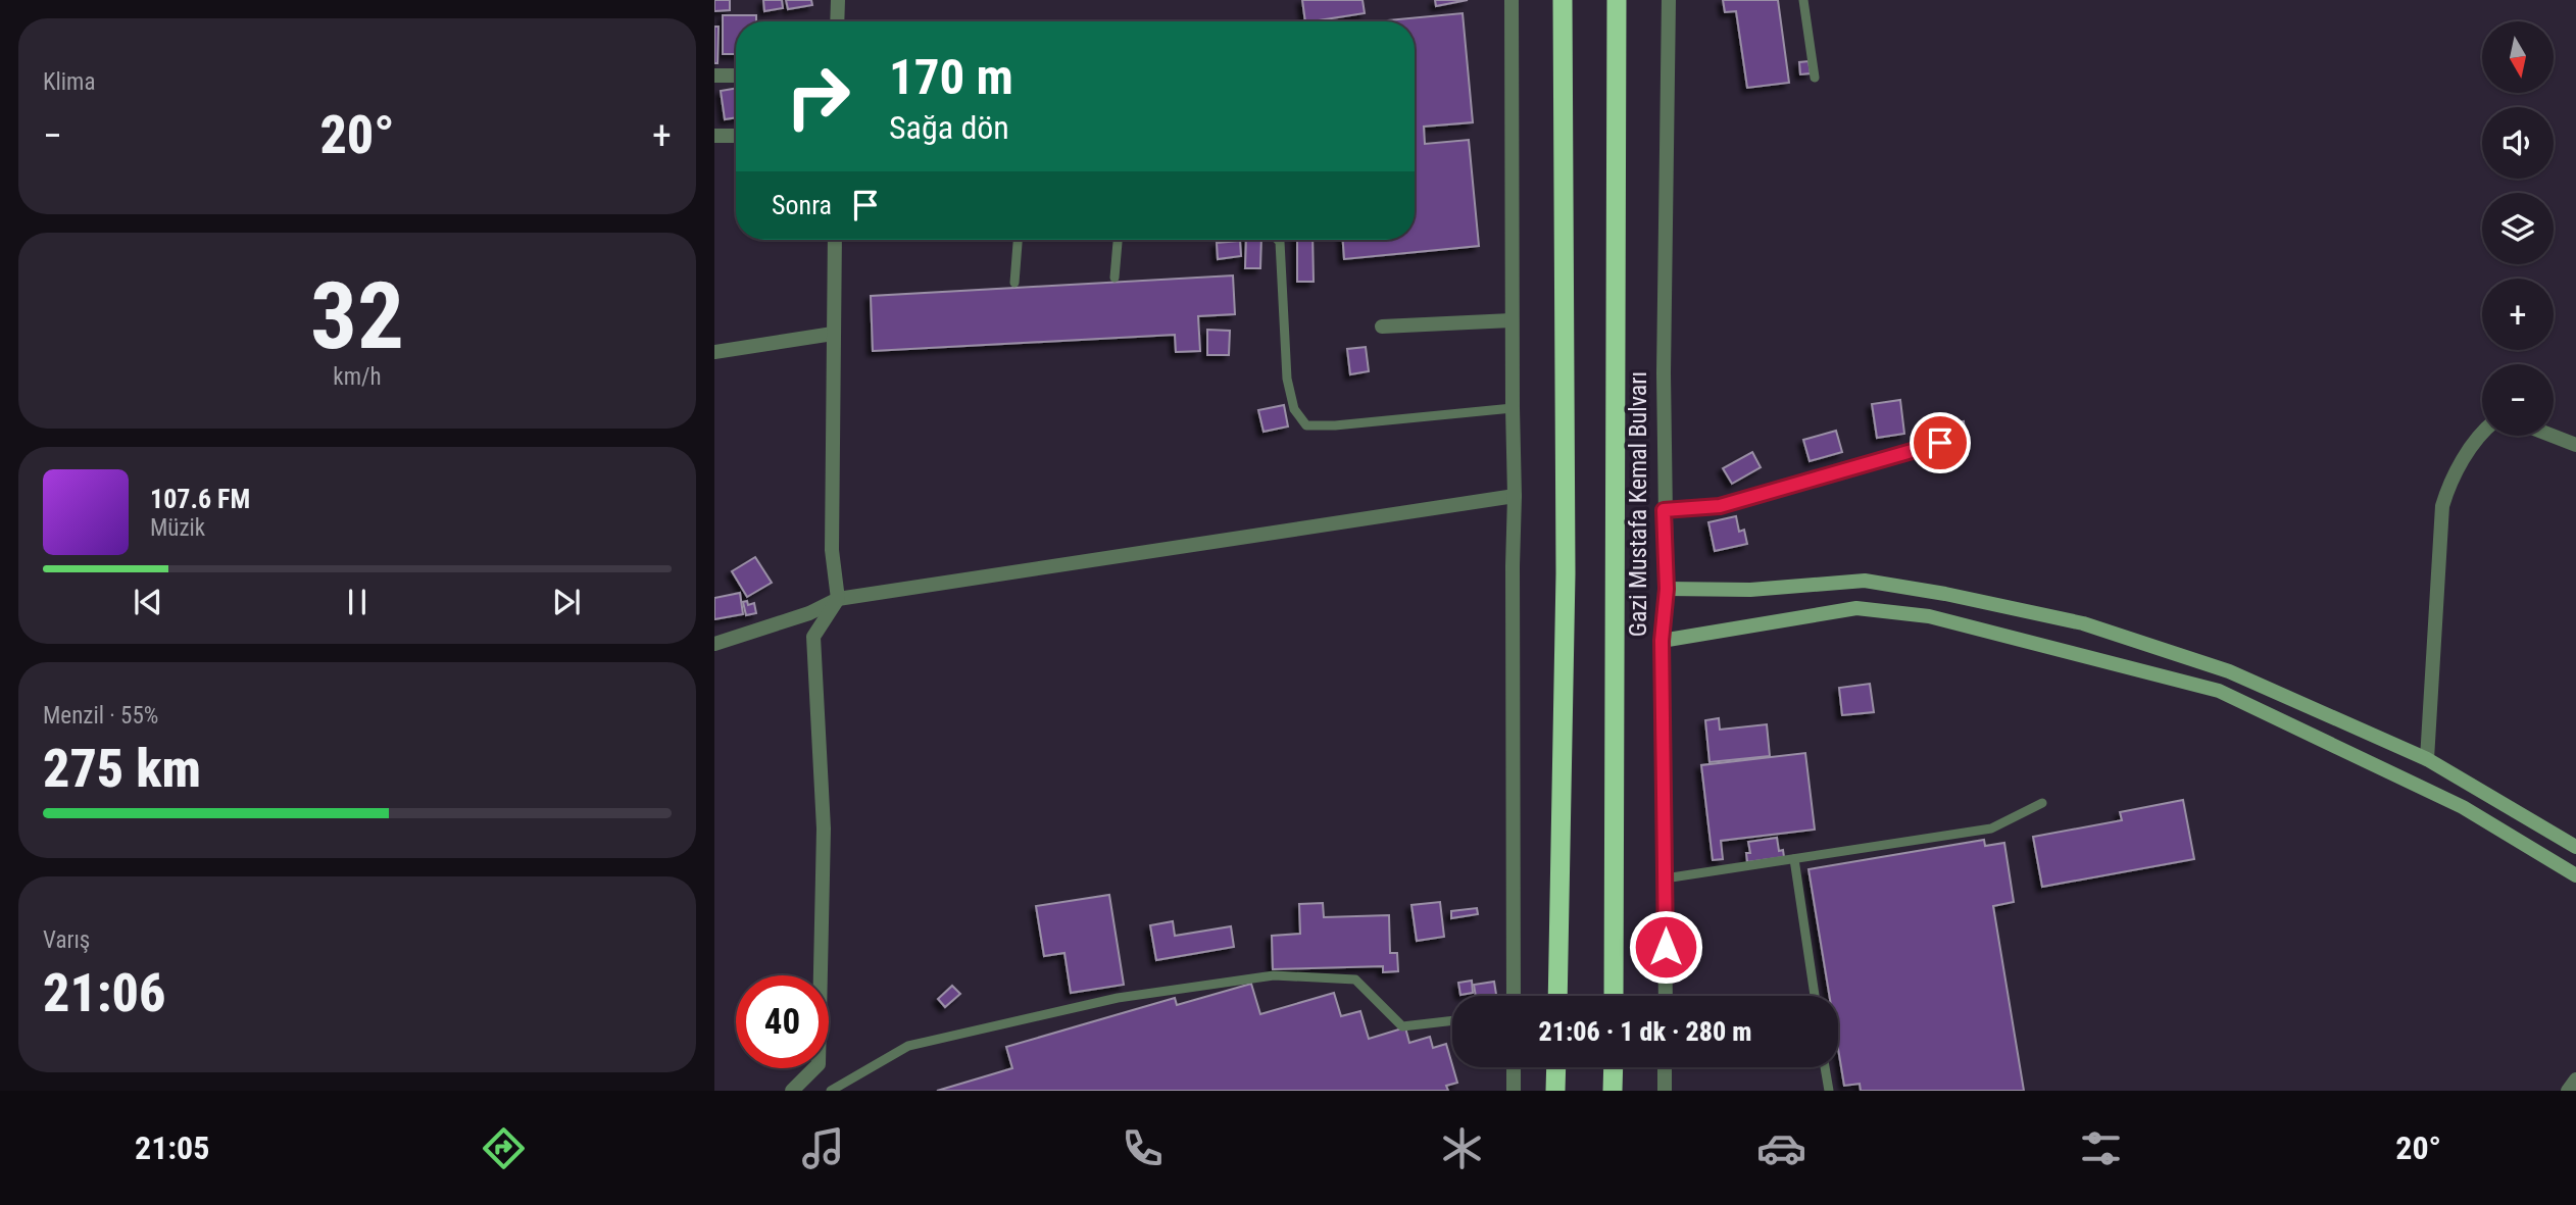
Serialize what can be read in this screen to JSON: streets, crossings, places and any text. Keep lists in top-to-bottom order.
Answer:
{
  "streets": {
    "highway": ["Gazi Mustafa Kemal Bulvarı"]
  },
  "north": "bottom",
  "page": {
    "tile": [
      "Klima",
      ["32", "km/h"],
      ["Menzil · 55%", "275 km"],
      ["Varış", "21:06"]
    ],
    "map_buttons": ["+", "−"],
    "turn": ["170 m", "Sağa dön"],
    "heat": ["−", "20°", "+"],
    "then": "Sonra",
    "song": ["107.6 FM", "Müzik"],
    "limit": "40",
    "trip": "21:06 · 1 dk · 280 m",
    "tabs": ["21:05", "20°"]
  }
}
